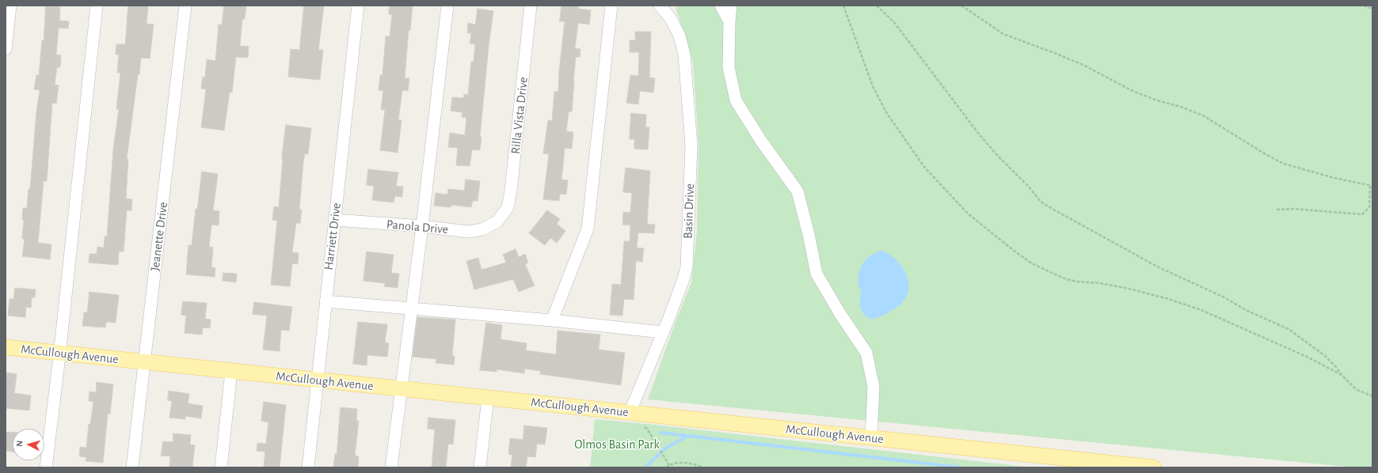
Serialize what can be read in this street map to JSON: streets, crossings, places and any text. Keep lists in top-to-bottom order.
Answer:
{
  "streets": {
    "main road": ["McCullough Avenue"],
    "street": [
      "Rilla Vista Drive",
      "Basin Drive",
      "Panola Drive",
      "Jeanette Drive",
      "Harriett Drive"
    ]
  },
  "crossings": [
    ["Rilla Vista Drive", "Panola Drive"],
    ["Basin Drive", "McCullough Avenue"],
    ["Panola Drive", "Harriett Drive"],
    ["Jeanette Drive", "McCullough Avenue"],
    ["Harriett Drive", "McCullough Avenue"]
  ],
  "parks": ["Olmos Basin Park"],
  "north": "left"
}
